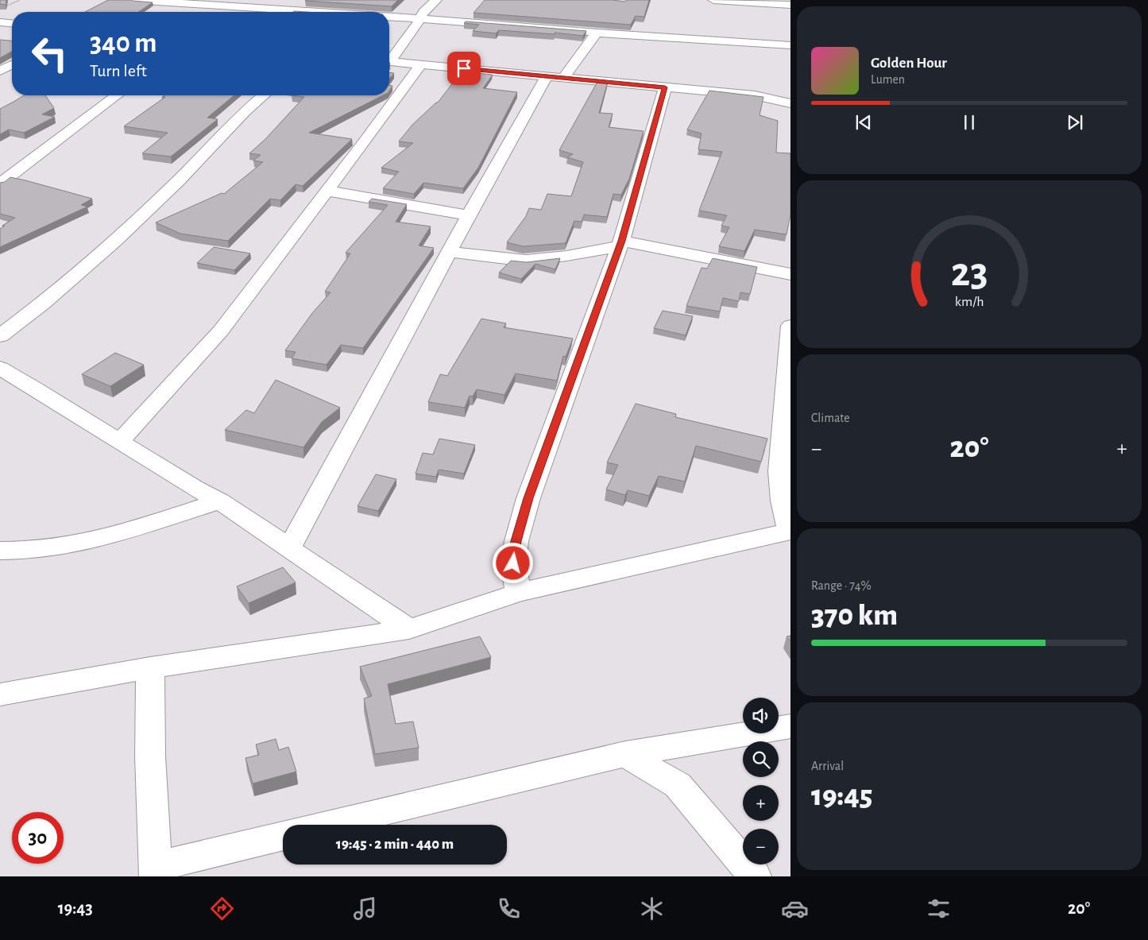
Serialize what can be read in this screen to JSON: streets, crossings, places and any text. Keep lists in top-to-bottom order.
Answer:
{
  "page": {
    "turn": ["340 m", "Turn left"],
    "song": ["Golden Hour", "Lumen"],
    "tile": [
      "Climate",
      ["Range · 74%", "370 km"],
      ["Arrival", "19:45"]
    ],
    "heat": ["−", "20°", "+"],
    "map_buttons": ["+", "−"],
    "limit": "30",
    "trip": "19:45 · 2 min · 440 m",
    "tabs": ["19:43", "20°"],
    "gauge": ["23", "km/h"]
  }
}
